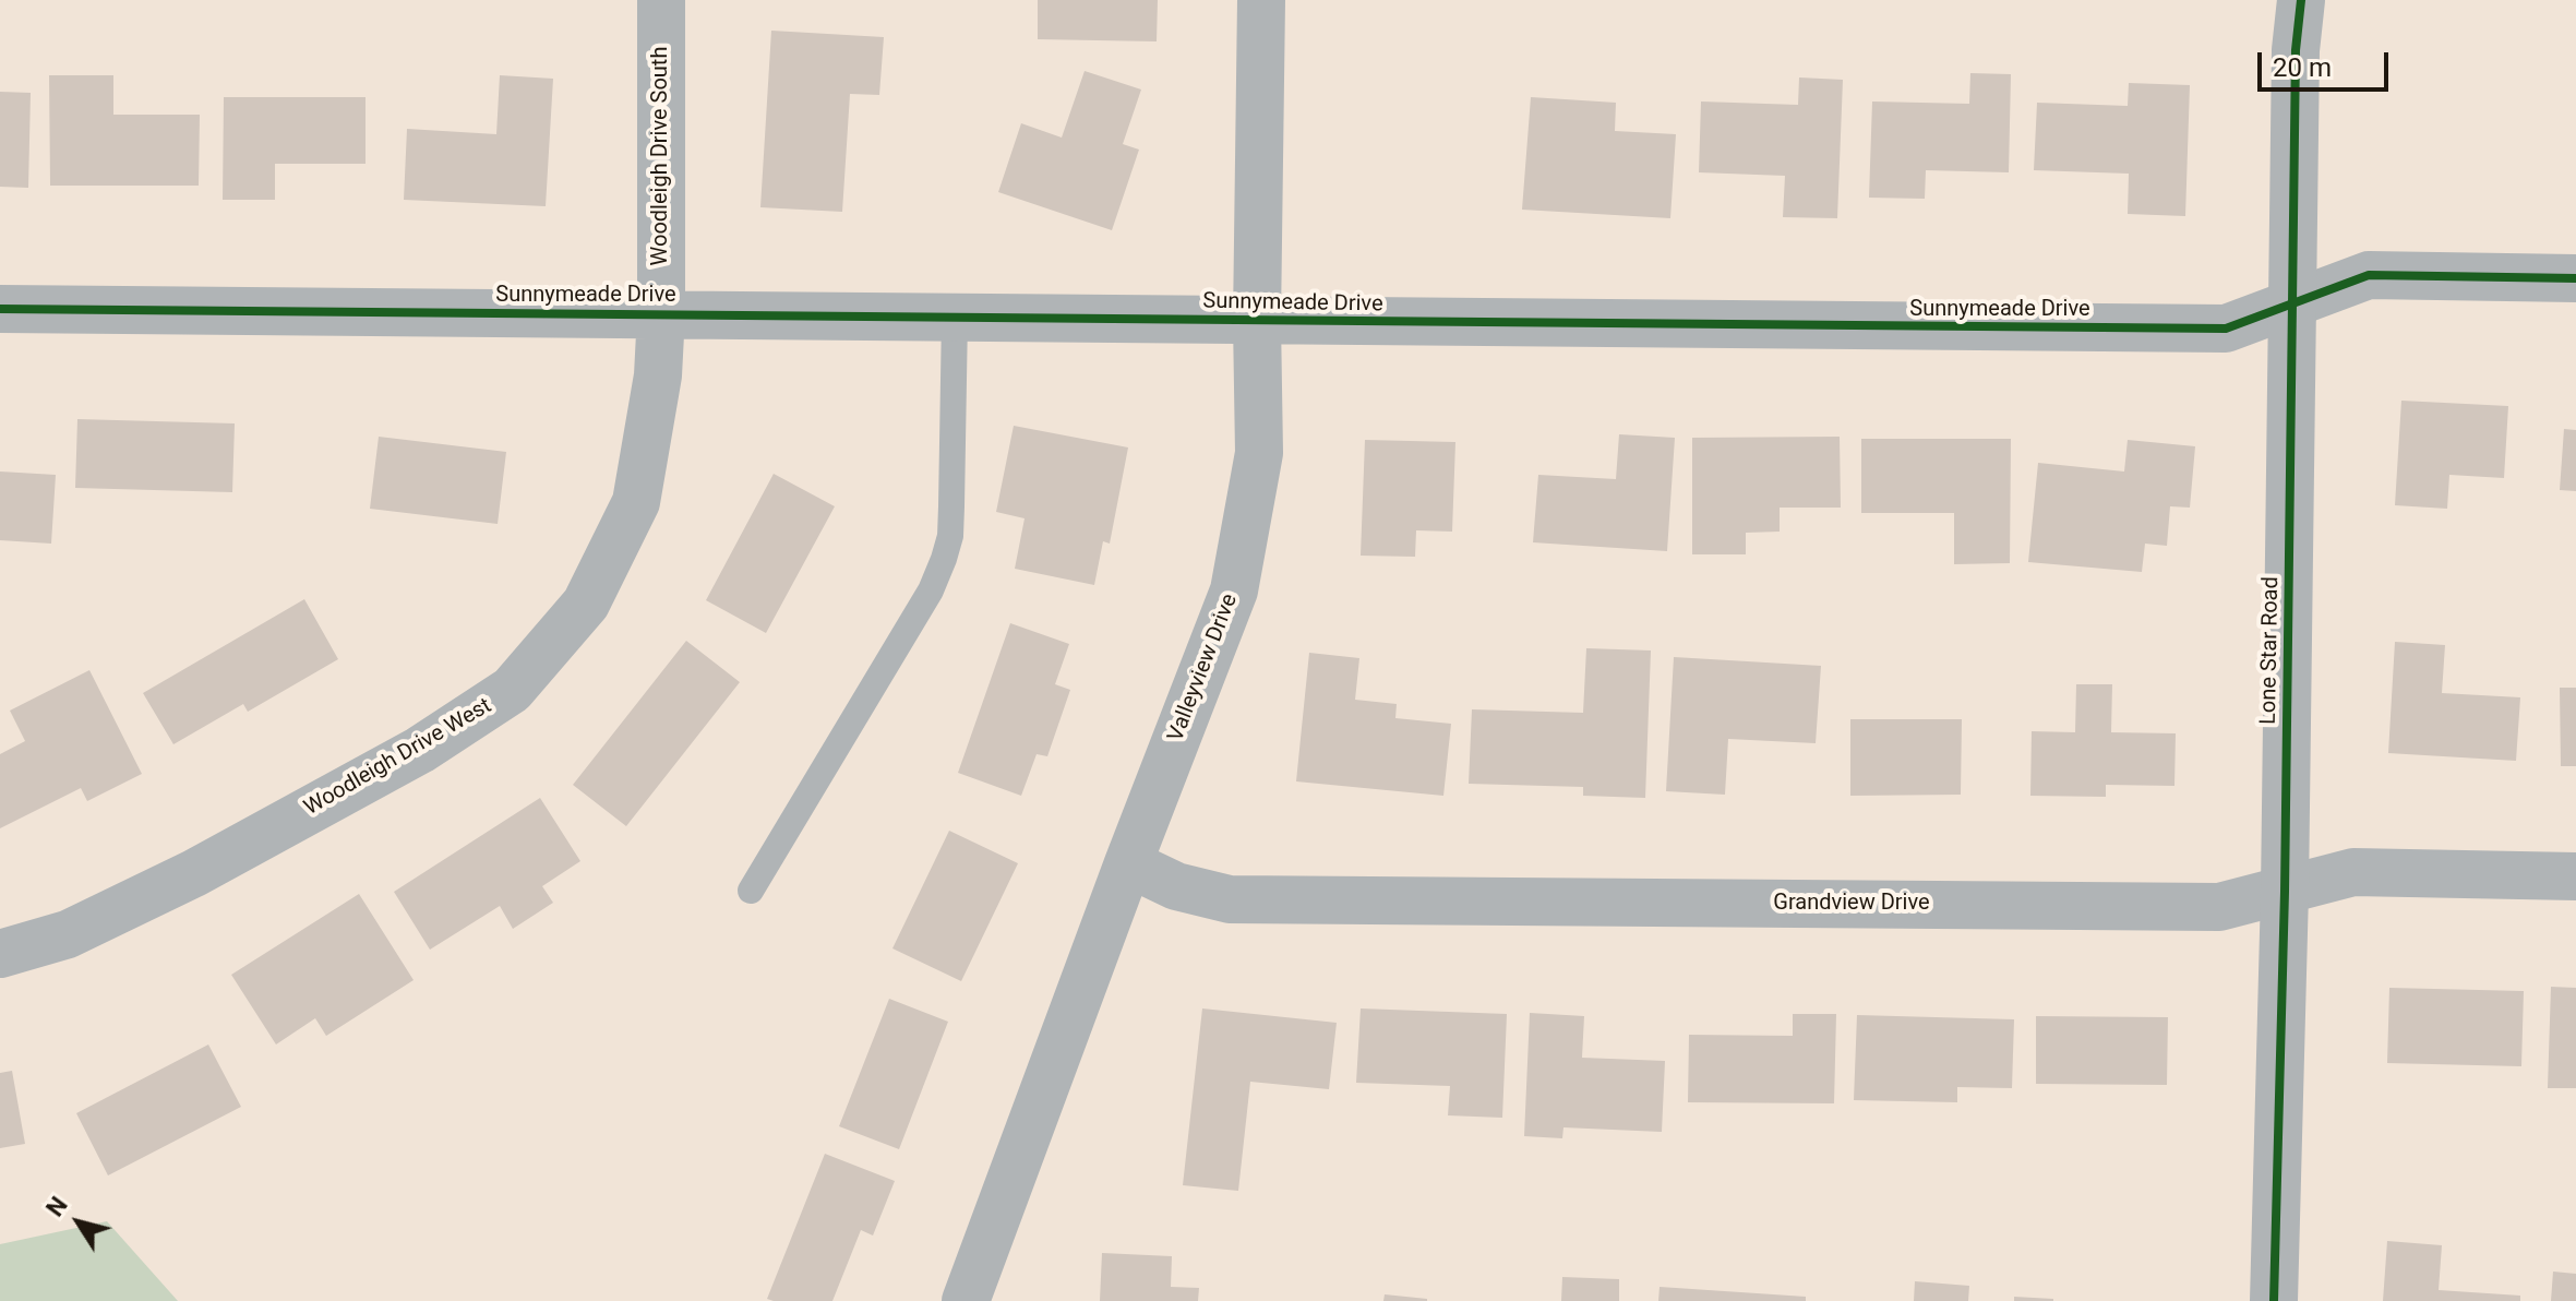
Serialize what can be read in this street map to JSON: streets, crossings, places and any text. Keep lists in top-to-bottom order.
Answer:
{
  "streets": {
    "street": [
      "Woodleigh Drive South",
      "Sunnymeade Drive",
      "Lone Star Road",
      "Valleyview Drive",
      "Woodleigh Drive West",
      "Grandview Drive"
    ]
  },
  "crossings": [
    ["Woodleigh Drive South", "Sunnymeade Drive"],
    ["Woodleigh Drive South", "Woodleigh Drive West"],
    ["Sunnymeade Drive", "Lone Star Road"],
    ["Sunnymeade Drive", "Valleyview Drive"],
    ["Sunnymeade Drive", "Woodleigh Drive West"],
    ["Lone Star Road", "Grandview Drive"],
    ["Valleyview Drive", "Grandview Drive"]
  ],
  "scale_bar": "20 m",
  "north": "top left"
}
